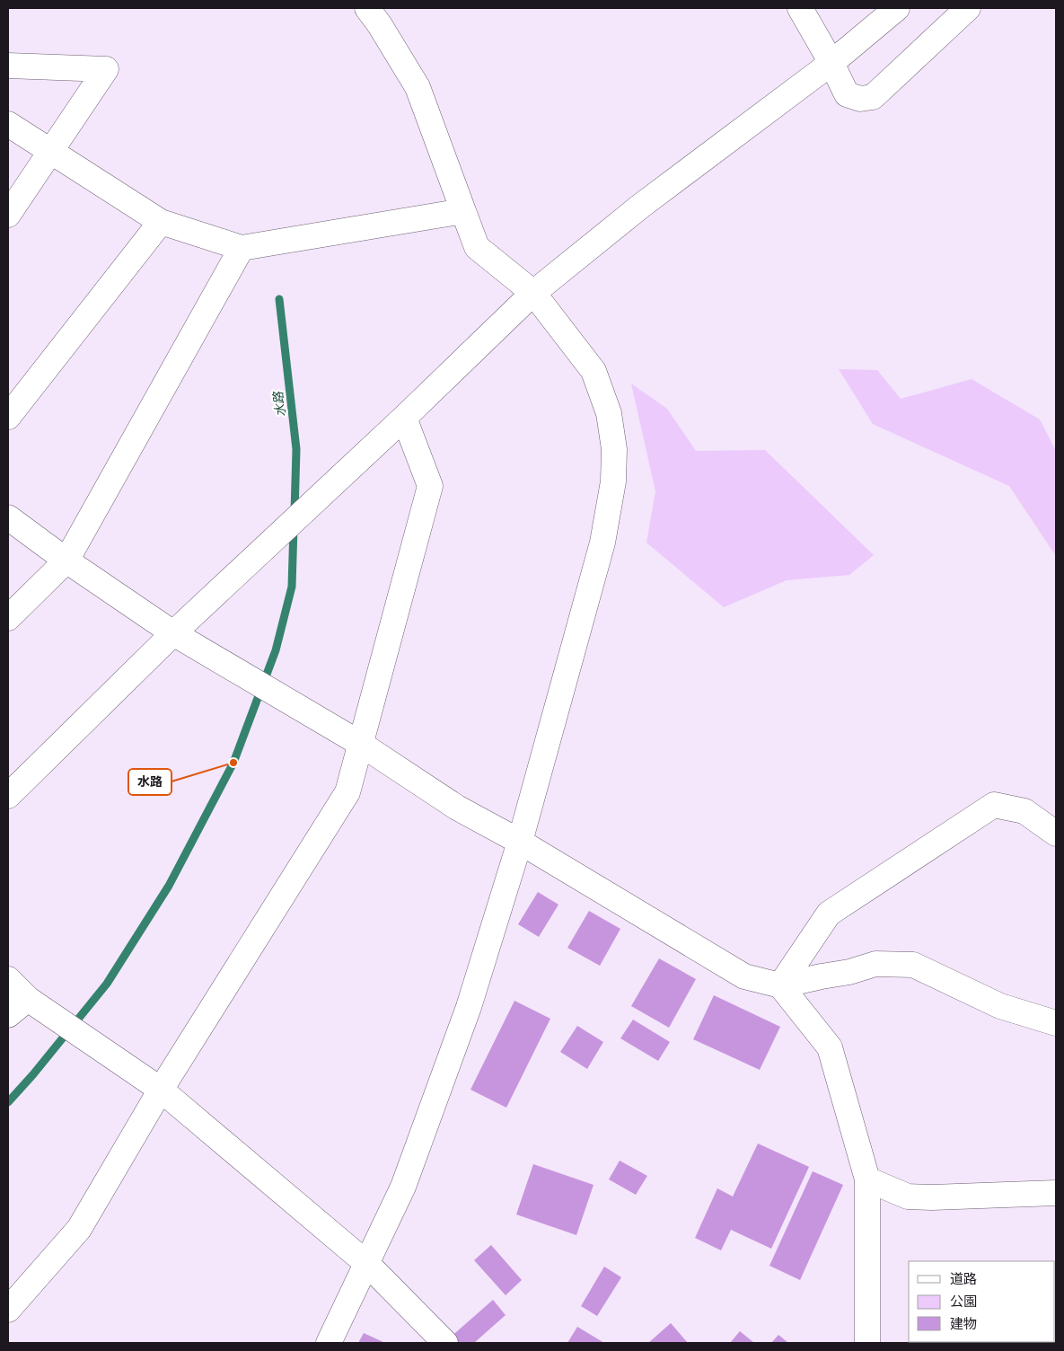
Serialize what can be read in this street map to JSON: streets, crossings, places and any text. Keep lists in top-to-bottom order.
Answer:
{
  "water": ["水路"],
  "places": ["水路"],
  "legend": ["道路", "公園", "建物"]
}
